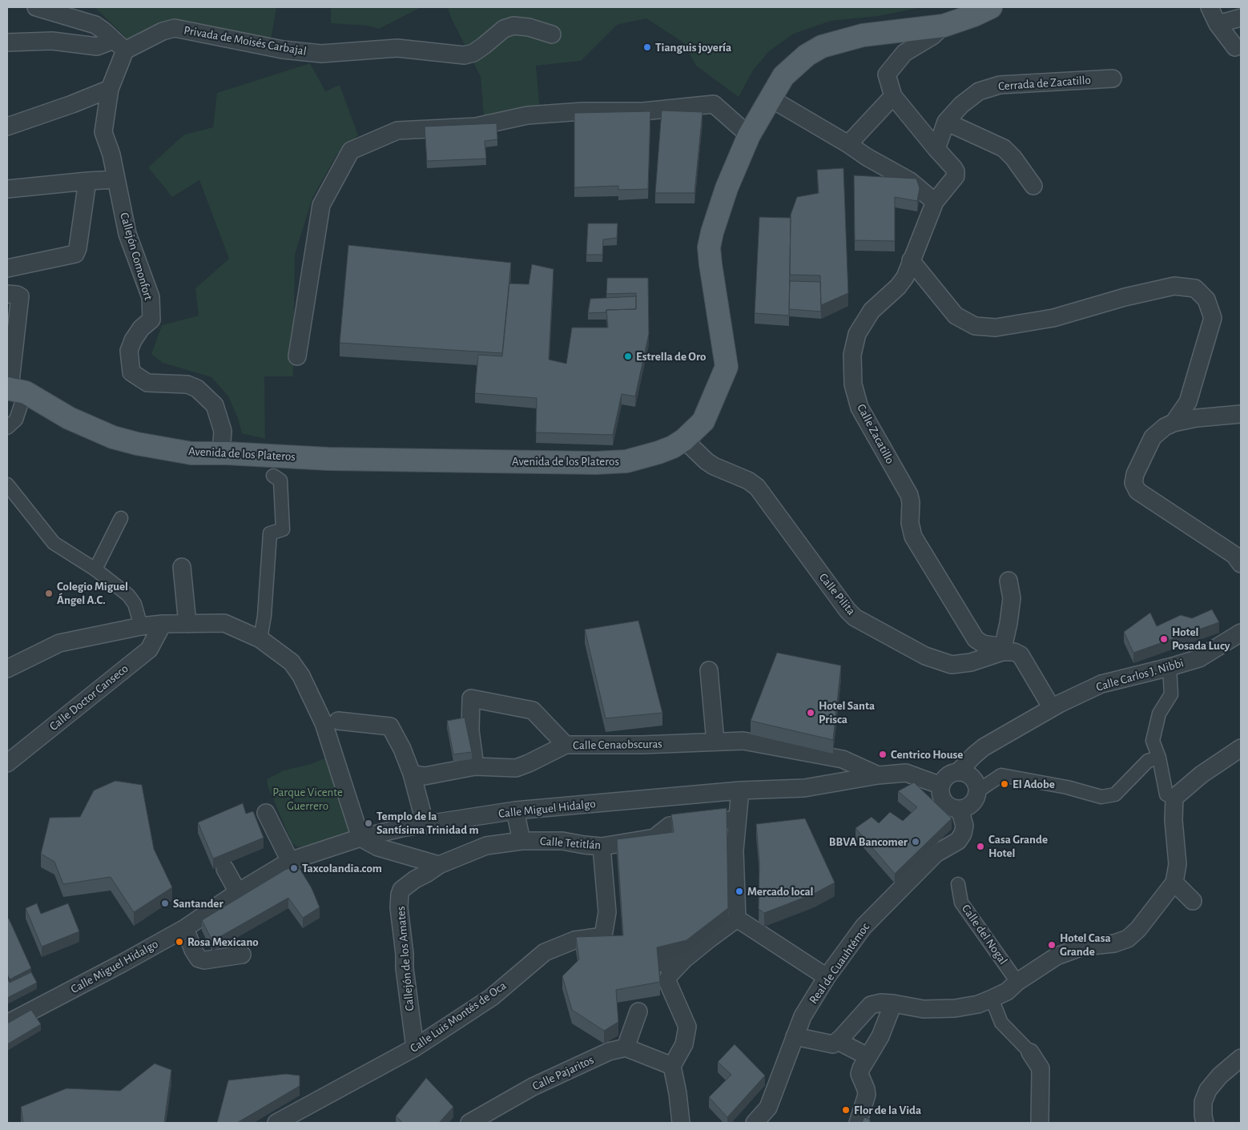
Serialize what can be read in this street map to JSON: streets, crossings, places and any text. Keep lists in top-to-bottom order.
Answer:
{
  "streets": {
    "main road": ["Avenida de los Plateros"],
    "street": [
      "Privada de Moisés Carbajal",
      "Cerrada de Zacatillo",
      "Callejón Comonfort",
      "Calle Zacatillo",
      "Calle Pilita",
      "Calle Carlos J. Nibbi",
      "Calle Doctor Canseco",
      "Calle Cenaobscuras",
      "Calle Miguel Hidalgo",
      "Calle Tetitlán",
      "Calle del Nogal",
      "Callejón de los Amates",
      "Real de Cuauhtémoc",
      "Calle Luis Montés de Oca",
      "Calle Pajaritos"
    ]
  },
  "crossings": [
    ["Privada de Moisés Carbajal", "Callejón Comonfort"],
    ["Cerrada de Zacatillo", "Calle Zacatillo"],
    ["Callejón Comonfort", "Avenida de los Plateros"],
    ["Calle Zacatillo", "Avenida de los Plateros"],
    ["Calle Zacatillo", "Calle Pilita"],
    ["Avenida de los Plateros", "Calle Pilita"],
    ["Calle Carlos J. Nibbi", "Calle Miguel Hidalgo"],
    ["Calle Carlos J. Nibbi", "Real de Cuauhtémoc"],
    ["Calle Cenaobscuras", "Calle Miguel Hidalgo"],
    ["Calle Miguel Hidalgo", "Real de Cuauhtémoc"],
    ["Calle Tetitlán", "Callejón de los Amates"],
    ["Calle Tetitlán", "Calle Luis Montés de Oca"],
    ["Callejón de los Amates", "Calle Luis Montés de Oca"]
  ],
  "parks": ["Parque Vicente Guerrero"],
  "places": [
    "Tianguis joyería",
    "Estrella de Oro",
    "Colegio Miguel Ángel A.C.",
    "Hotel Posada Lucy",
    "Hotel Santa Prisca",
    "Centrico House",
    "El Adobe",
    "Templo de la Santísima Trinidad m",
    "BBVA Bancomer",
    "Casa Grande Hotel",
    "Taxcolandia.com",
    "Mercado local",
    "Santander",
    "Rosa Mexicano",
    "Hotel Casa Grande",
    "Flor de la Vida"
  ]
}
